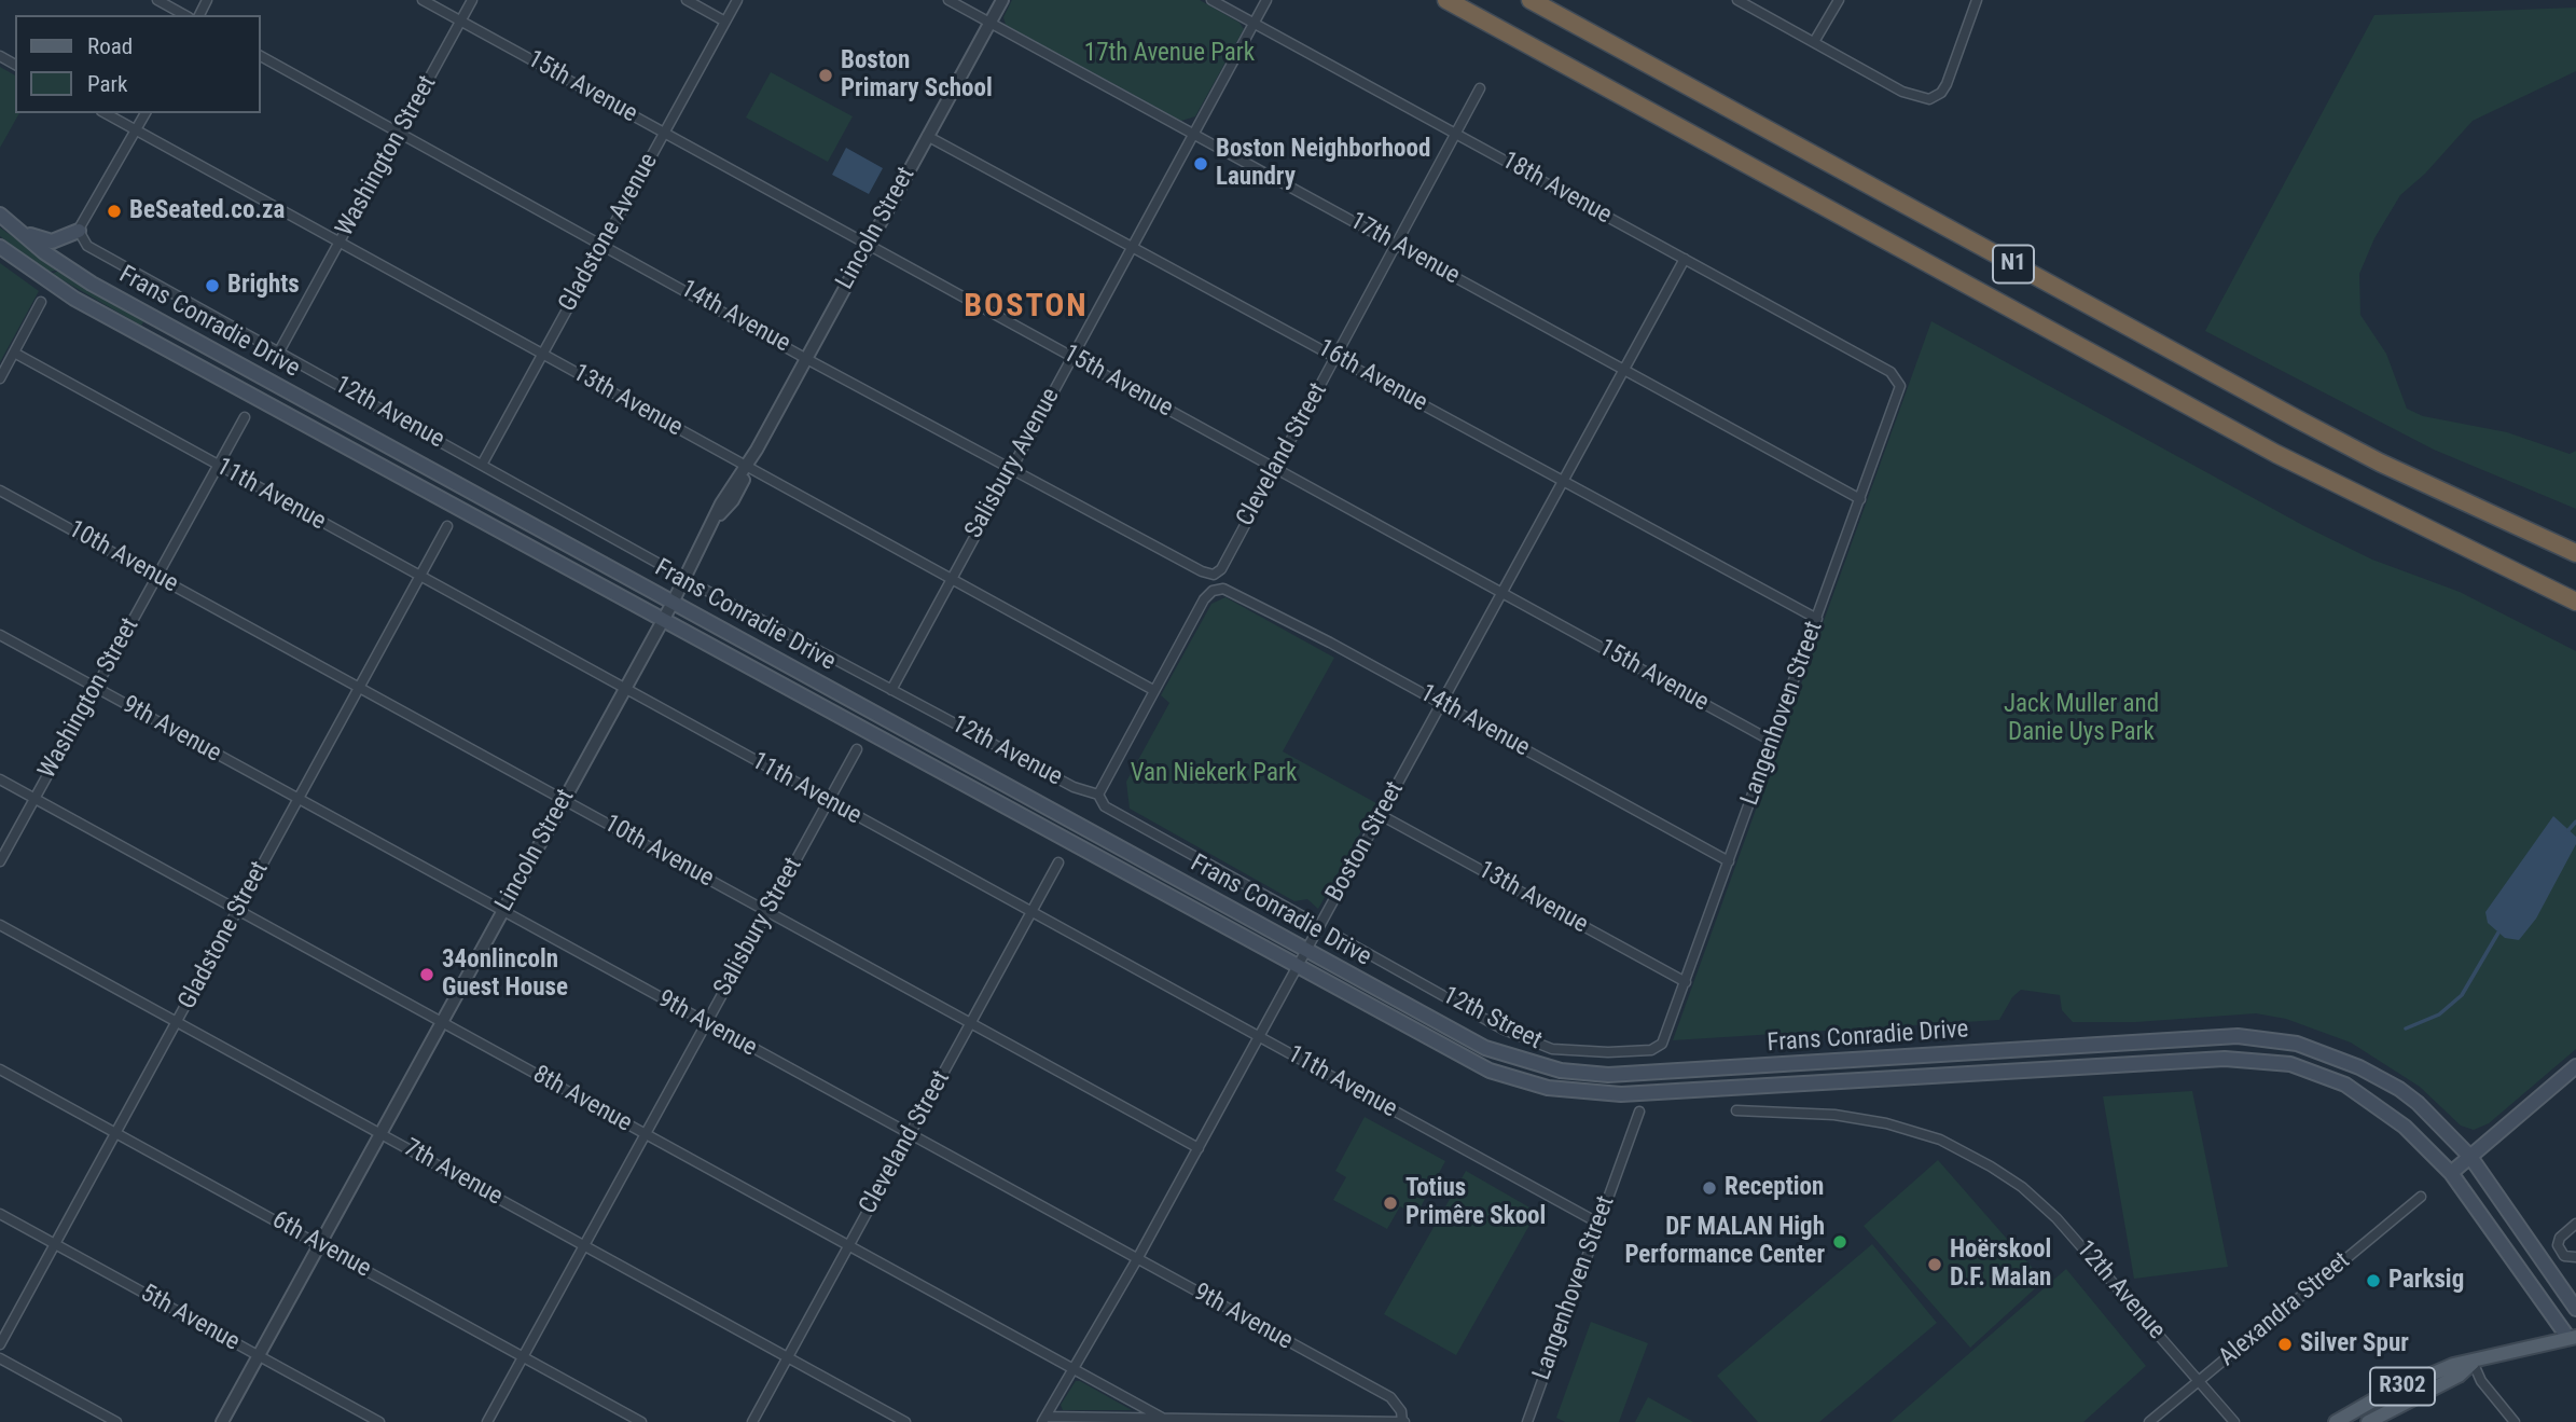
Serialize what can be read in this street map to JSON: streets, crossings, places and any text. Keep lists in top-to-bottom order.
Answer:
{
  "streets": {
    "highway": ["N1"],
    "main road": ["Frans Conradie Drive", "R302"],
    "street": [
      "15th Avenue",
      "Washington Street",
      "18th Avenue",
      "Lincoln Street",
      "Gladstone Avenue",
      "17th Avenue",
      "14th Avenue",
      "16th Avenue",
      "13th Avenue",
      "12th Avenue",
      "Cleveland Street",
      "Salisbury Avenue",
      "11th Avenue",
      "10th Avenue",
      "Langenhoven Street",
      "9th Avenue",
      "Boston Street",
      "Salisbury Street",
      "Gladstone Street",
      "12th Street",
      "8th Avenue",
      "7th Avenue",
      "6th Avenue",
      "Alexandra Street",
      "5th Avenue"
    ]
  },
  "crossings": [
    ["15th Avenue", "Washington Street"],
    ["15th Avenue", "Lincoln Street"],
    ["15th Avenue", "Gladstone Avenue"],
    ["15th Avenue", "Cleveland Street"],
    ["15th Avenue", "Salisbury Avenue"],
    ["15th Avenue", "Langenhoven Street"],
    ["15th Avenue", "Boston Street"],
    ["Washington Street", "14th Avenue"],
    ["Washington Street", "13th Avenue"],
    ["Washington Street", "12th Avenue"],
    ["Washington Street", "11th Avenue"],
    ["Washington Street", "10th Avenue"],
    ["Washington Street", "9th Avenue"],
    ["Washington Street", "8th Avenue"],
    ["18th Avenue", "Cleveland Street"],
    ["18th Avenue", "Salisbury Avenue"],
    ["18th Avenue", "Langenhoven Street"],
    ["18th Avenue", "Boston Street"],
    ["Lincoln Street", "17th Avenue"],
    ["Lincoln Street", "14th Avenue"],
    ["Lincoln Street", "Frans Conradie Drive"],
    ["Lincoln Street", "16th Avenue"],
    ["Lincoln Street", "13th Avenue"],
    ["Lincoln Street", "11th Avenue"],
    ["Lincoln Street", "10th Avenue"],
    ["Lincoln Street", "9th Avenue"],
    ["Lincoln Street", "8th Avenue"],
    ["Lincoln Street", "7th Avenue"],
    ["Lincoln Street", "6th Avenue"],
    ["Lincoln Street", "5th Avenue"],
    ["Gladstone Avenue", "14th Avenue"],
    ["Gladstone Avenue", "13th Avenue"],
    ["Gladstone Avenue", "12th Avenue"],
    ["17th Avenue", "Cleveland Street"],
    ["17th Avenue", "Salisbury Avenue"],
    ["17th Avenue", "Langenhoven Street"],
    ["17th Avenue", "Boston Street"],
    ["14th Avenue", "13th Avenue"],
    ["14th Avenue", "Cleveland Street"],
    ["14th Avenue", "Salisbury Avenue"],
    ["14th Avenue", "Langenhoven Street"],
    ["14th Avenue", "Boston Street"],
    ["Frans Conradie Drive", "Boston Street"],
    ["Frans Conradie Drive", "R302"],
    ["16th Avenue", "Cleveland Street"],
    ["16th Avenue", "Salisbury Avenue"],
    ["16th Avenue", "Langenhoven Street"],
    ["16th Avenue", "Boston Street"],
    ["13th Avenue", "Salisbury Avenue"],
    ["13th Avenue", "Langenhoven Street"],
    ["13th Avenue", "Boston Street"],
    ["12th Avenue", "Salisbury Avenue"],
    ["12th Avenue", "Alexandra Street"],
    ["Cleveland Street", "11th Avenue"],
    ["Cleveland Street", "10th Avenue"],
    ["Cleveland Street", "9th Avenue"],
    ["Cleveland Street", "8th Avenue"],
    ["Cleveland Street", "7th Avenue"],
    ["11th Avenue", "Langenhoven Street"],
    ["11th Avenue", "Boston Street"],
    ["11th Avenue", "Salisbury Street"],
    ["11th Avenue", "Gladstone Street"],
    ["10th Avenue", "Boston Street"],
    ["10th Avenue", "Salisbury Street"],
    ["10th Avenue", "Gladstone Street"],
    ["Langenhoven Street", "12th Street"],
    ["9th Avenue", "Boston Street"],
    ["9th Avenue", "Salisbury Street"],
    ["9th Avenue", "Gladstone Street"],
    ["Boston Street", "8th Avenue"],
    ["Salisbury Street", "8th Avenue"],
    ["Salisbury Street", "7th Avenue"],
    ["Salisbury Street", "6th Avenue"],
    ["Gladstone Street", "8th Avenue"],
    ["Gladstone Street", "7th Avenue"],
    ["Gladstone Street", "6th Avenue"],
    ["Gladstone Street", "5th Avenue"]
  ],
  "districts": ["BOSTON"],
  "parks": ["17th Avenue Park", "Jack Muller and Danie Uys Park", "Van Niekerk Park"],
  "places": [
    "Boston Primary School",
    "Boston Neighborhood Laundry",
    "BeSeated.co.za",
    "Brights",
    "34onlincoln Guest House",
    "Reception",
    "Totius Primêre Skool",
    "DF MALAN High Performance Center",
    "Hoërskool D.F. Malan",
    "Parksig",
    "Silver Spur"
  ],
  "legend": ["Road", "Park"]
}
